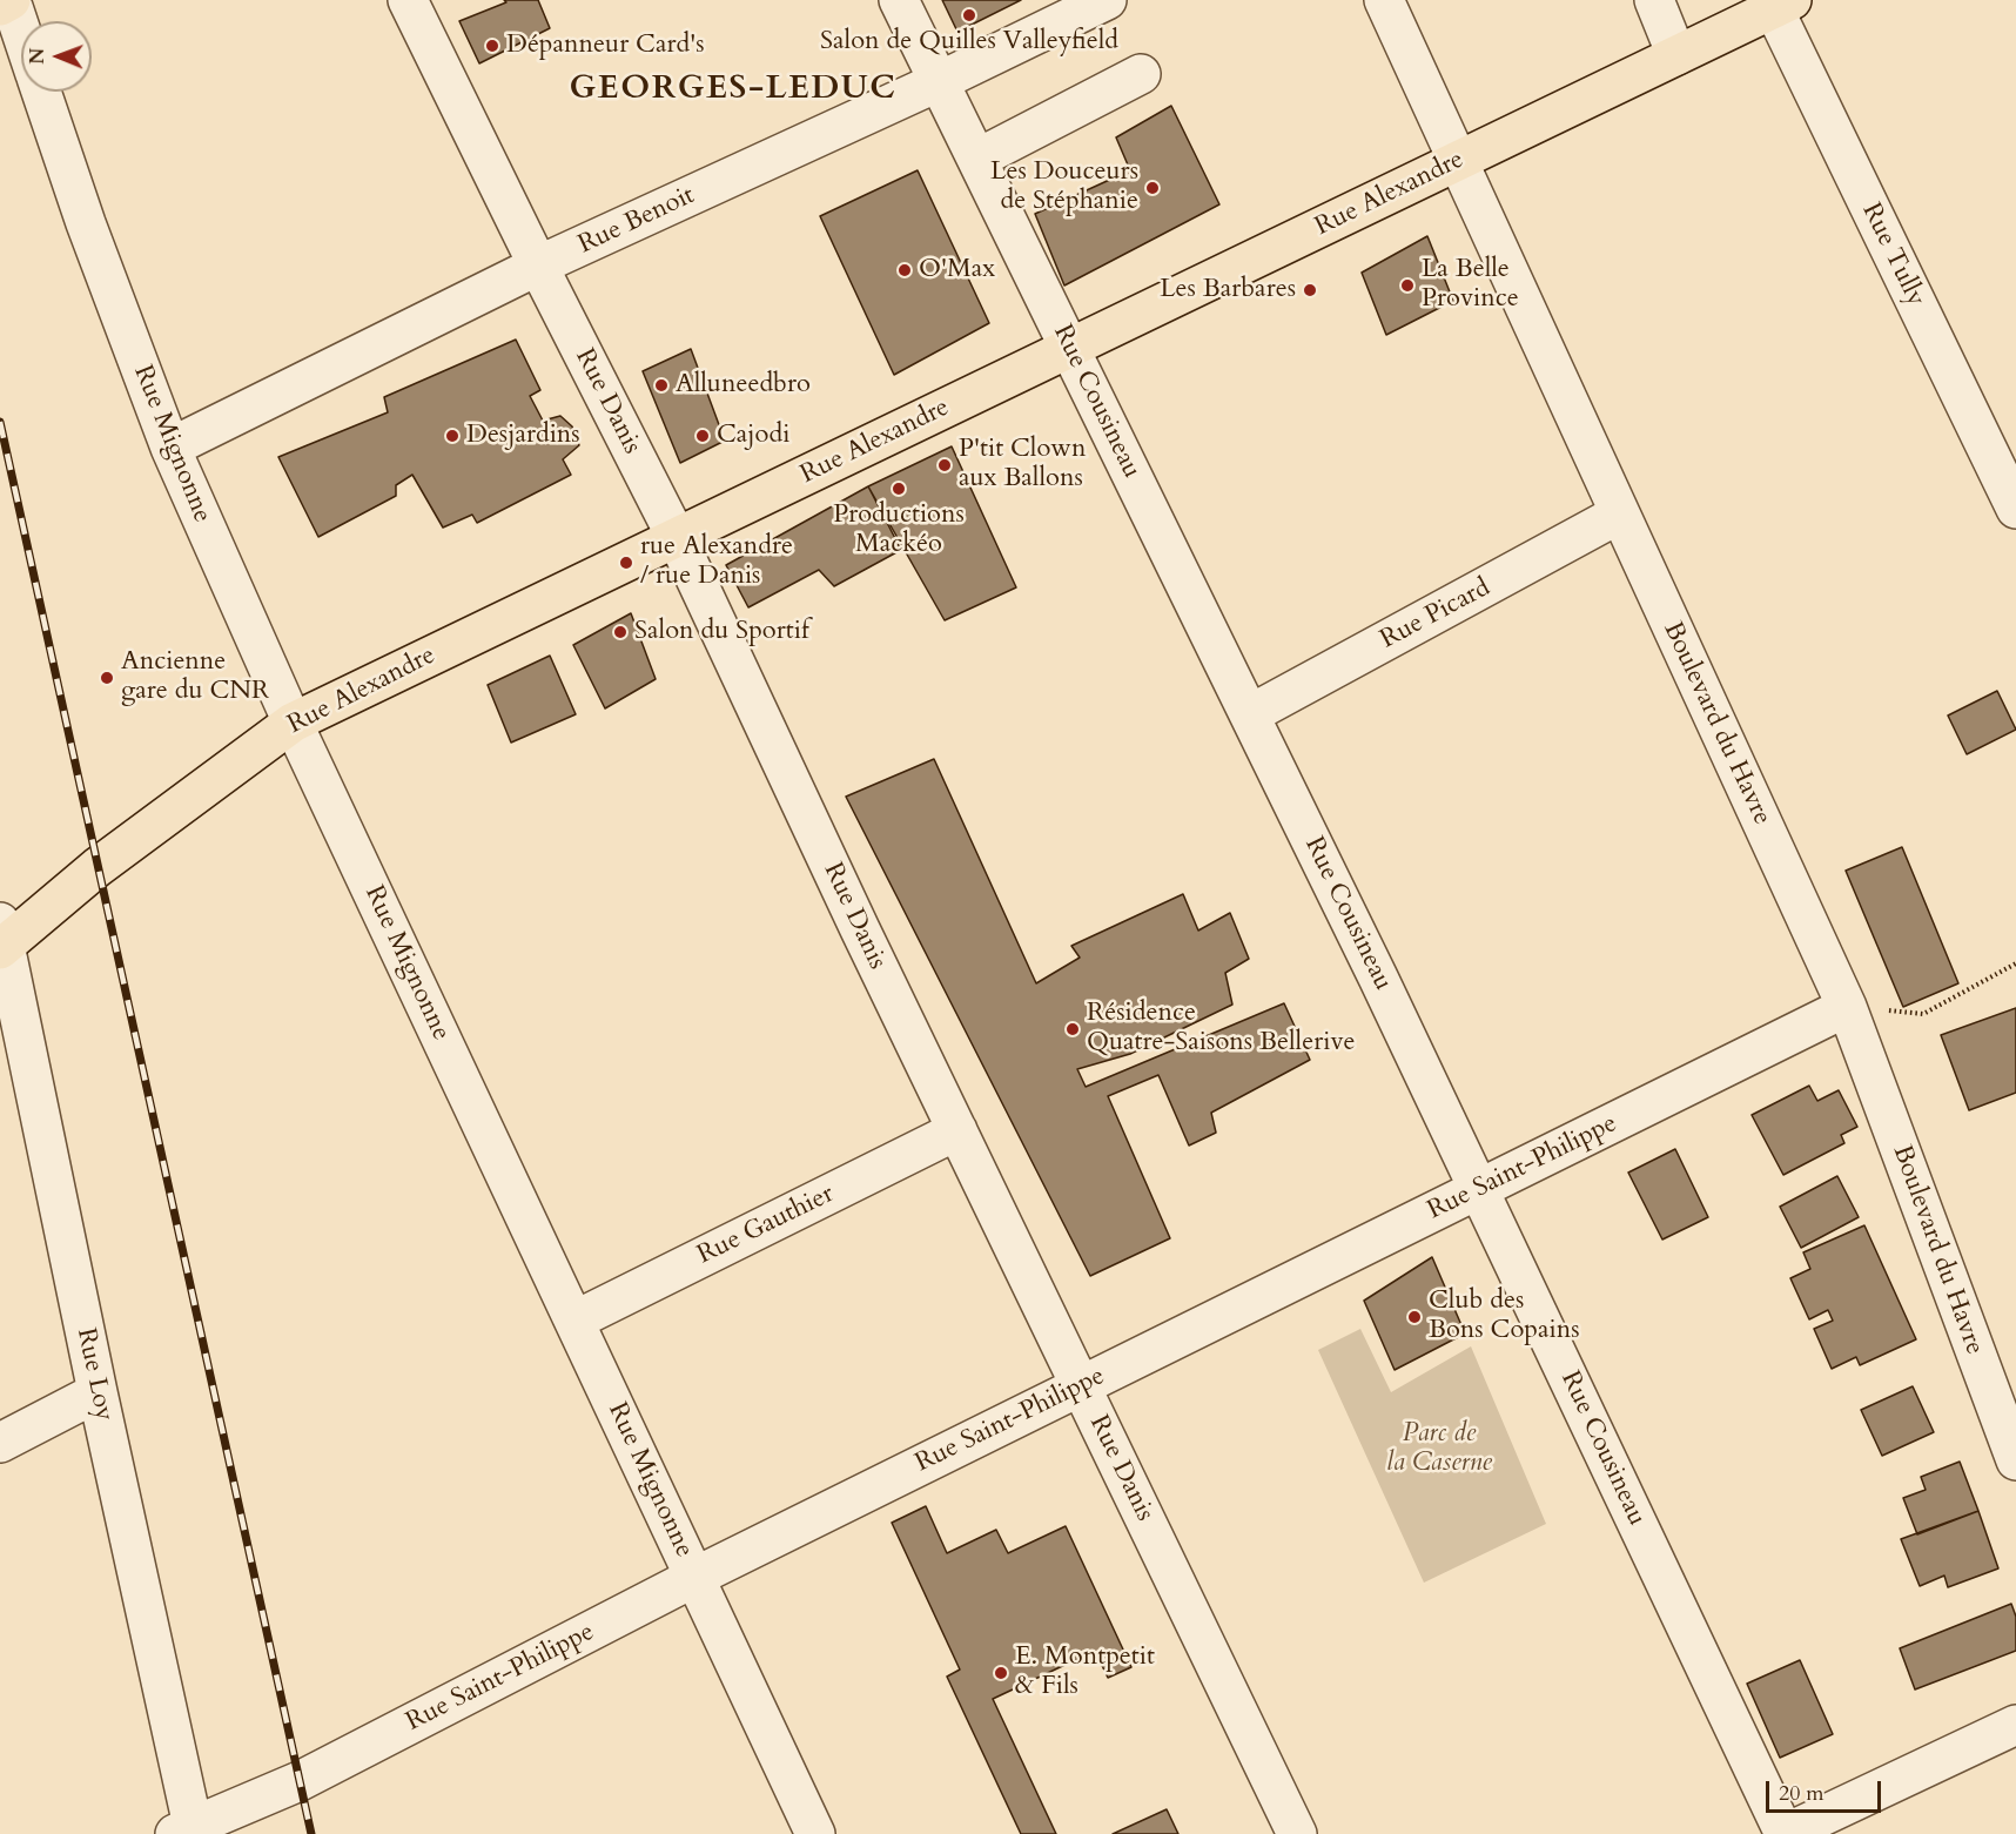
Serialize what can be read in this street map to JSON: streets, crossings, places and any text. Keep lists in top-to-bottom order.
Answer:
{
  "streets": {
    "main road": ["Rue Alexandre"],
    "street": [
      "Rue Benoit",
      "Rue Tully",
      "Rue Danis",
      "Rue Cousineau",
      "Rue Mignonne",
      "Rue Picard",
      "Boulevard du Havre",
      "Rue Saint-Philippe",
      "Rue Gauthier",
      "Rue Loy"
    ]
  },
  "crossings": [
    ["Rue Alexandre", "Rue Tully"],
    ["Rue Alexandre", "Rue Danis"],
    ["Rue Alexandre", "Rue Cousineau"],
    ["Rue Alexandre", "Rue Mignonne"],
    ["Rue Alexandre", "Boulevard du Havre"],
    ["Rue Alexandre", "Rue Loy"],
    ["Rue Benoit", "Rue Danis"],
    ["Rue Benoit", "Rue Cousineau"],
    ["Rue Benoit", "Rue Mignonne"],
    ["Rue Danis", "Rue Saint-Philippe"],
    ["Rue Danis", "Rue Gauthier"],
    ["Rue Cousineau", "Rue Picard"],
    ["Rue Cousineau", "Rue Saint-Philippe"],
    ["Rue Mignonne", "Rue Saint-Philippe"],
    ["Rue Mignonne", "Rue Gauthier"],
    ["Rue Picard", "Boulevard du Havre"],
    ["Boulevard du Havre", "Rue Saint-Philippe"],
    ["Rue Saint-Philippe", "Rue Loy"]
  ],
  "districts": ["GEORGES-LEDUC"],
  "parks": ["Parc de la Caserne"],
  "places": [
    "Salon de Quilles Valleyfield",
    "Dépanneur Card's",
    "Les Douceurs de Stéphanie",
    "O'Max",
    "La Belle Province",
    "Les Barbares",
    "Alluneedbro",
    "Desjardins",
    "Cajodi",
    "P'tit Clown aux Ballons",
    "Productions Mackéo",
    "rue Alexandre / rue Danis",
    "Salon du Sportif",
    "Ancienne gare du CNR",
    "Résidence Quatre-Saisons Bellerive",
    "Club des Bons Copains",
    "E. Montpetit & Fils"
  ],
  "scale_bar": "20 m",
  "north": "left"
}
